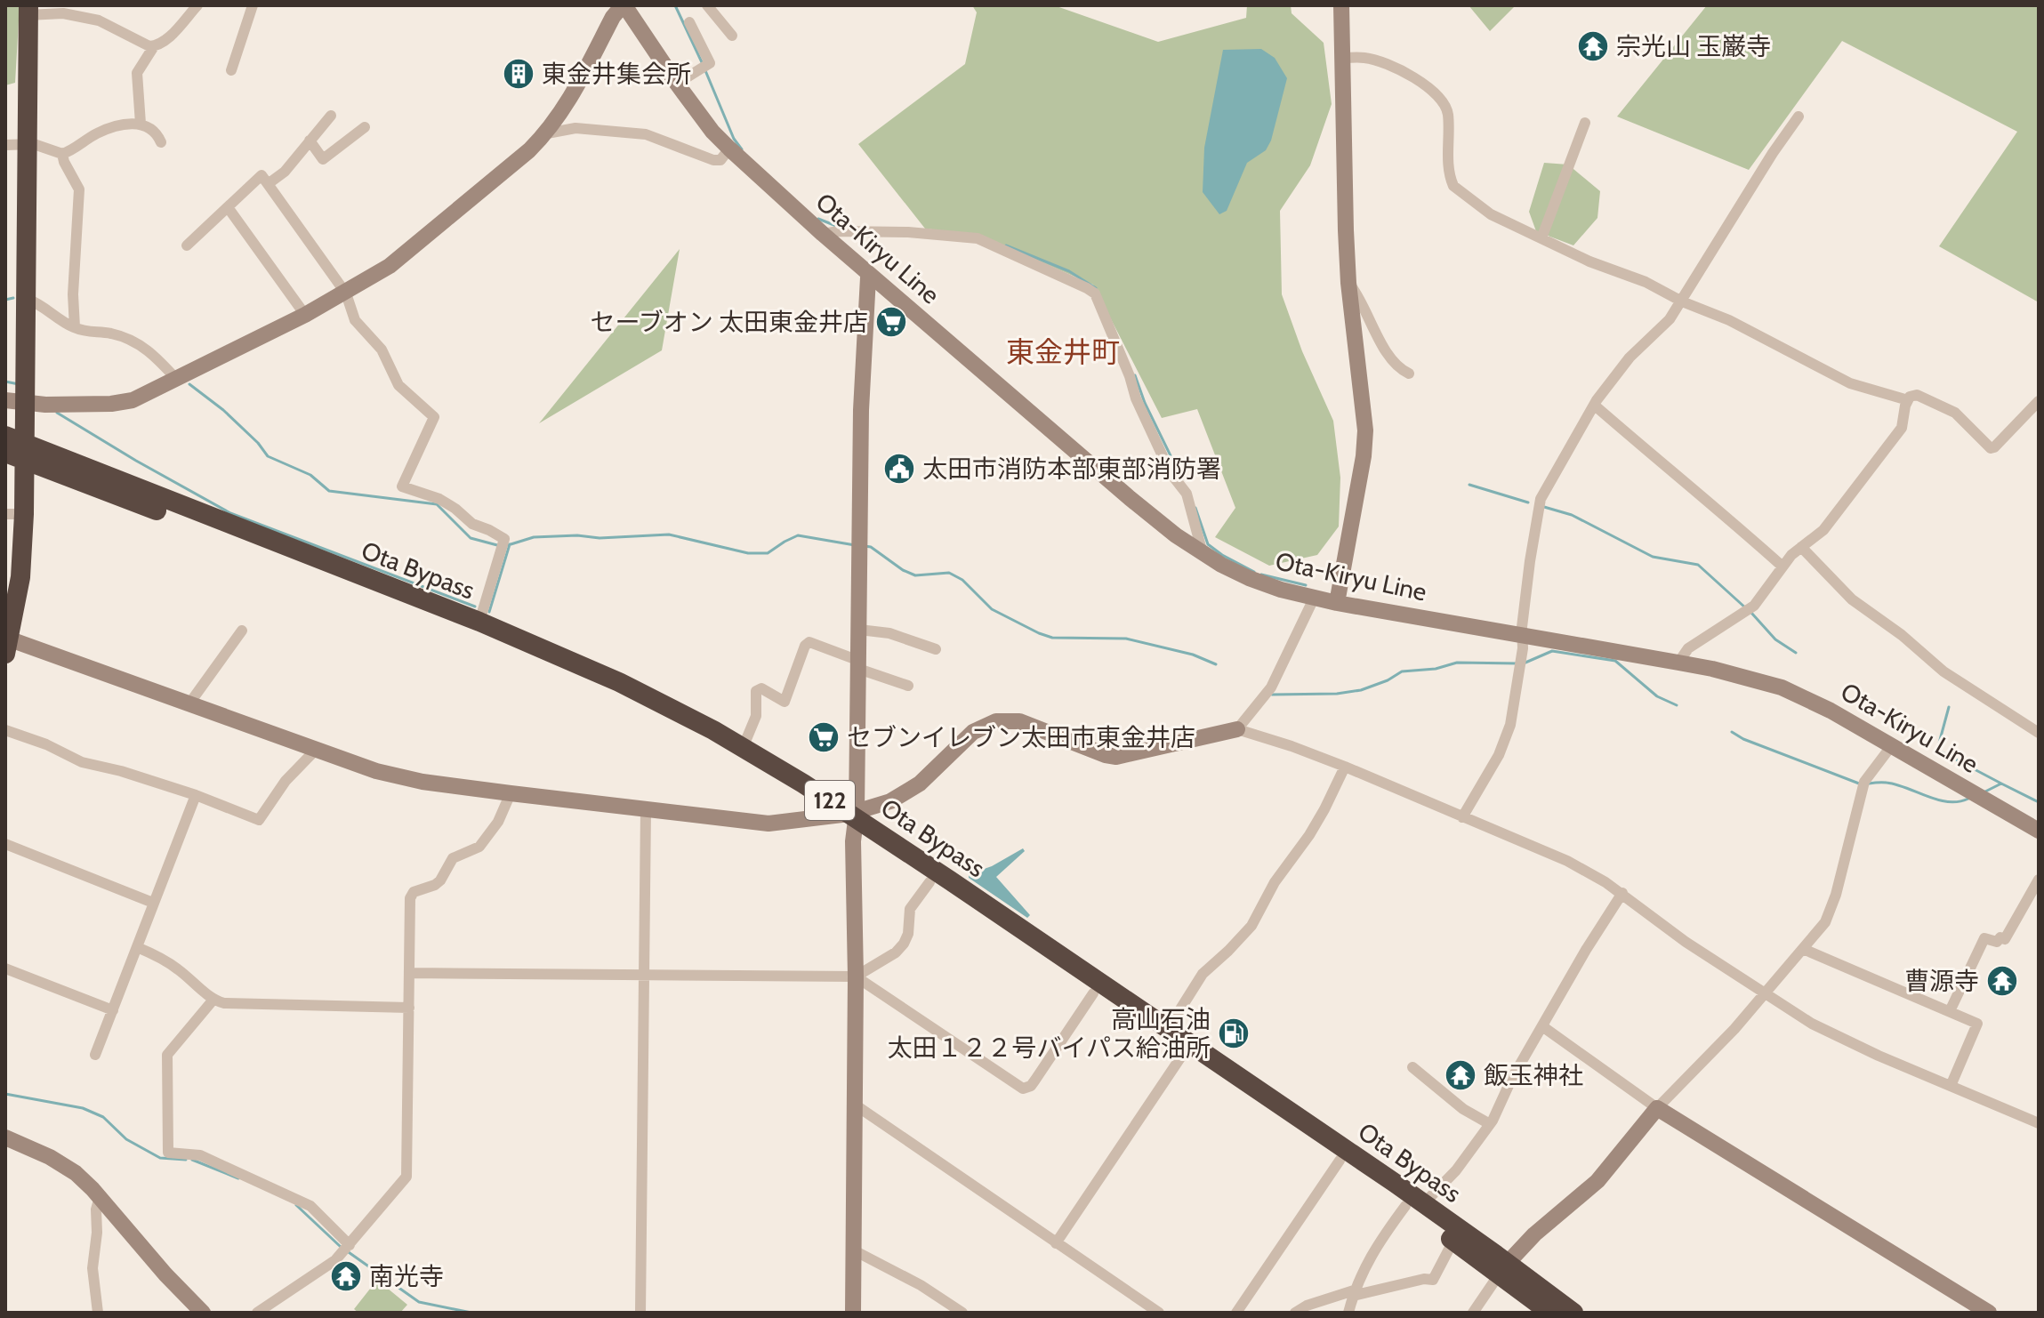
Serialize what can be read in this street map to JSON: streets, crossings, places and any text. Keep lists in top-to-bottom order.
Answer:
{
  "streets": {
    "highway": ["Ota Bypass", "122"],
    "street": ["Ota-Kiryu Line"]
  },
  "districts": ["東金井町"],
  "places": {
    "temple": [
      "宗光山 玉巌寺",
      "曹源寺",
      "飯玉神社",
      "南光寺"
    ],
    "building": ["東金井集会所"],
    "supermarket": ["セーブオン 太田東金井店", "セブンイレブン太田市東金井店"],
    "public building": ["太田市消防本部東部消防署"],
    "fuel station": ["高山石油 太田１２２号バイパス給油所"]
  }
}
